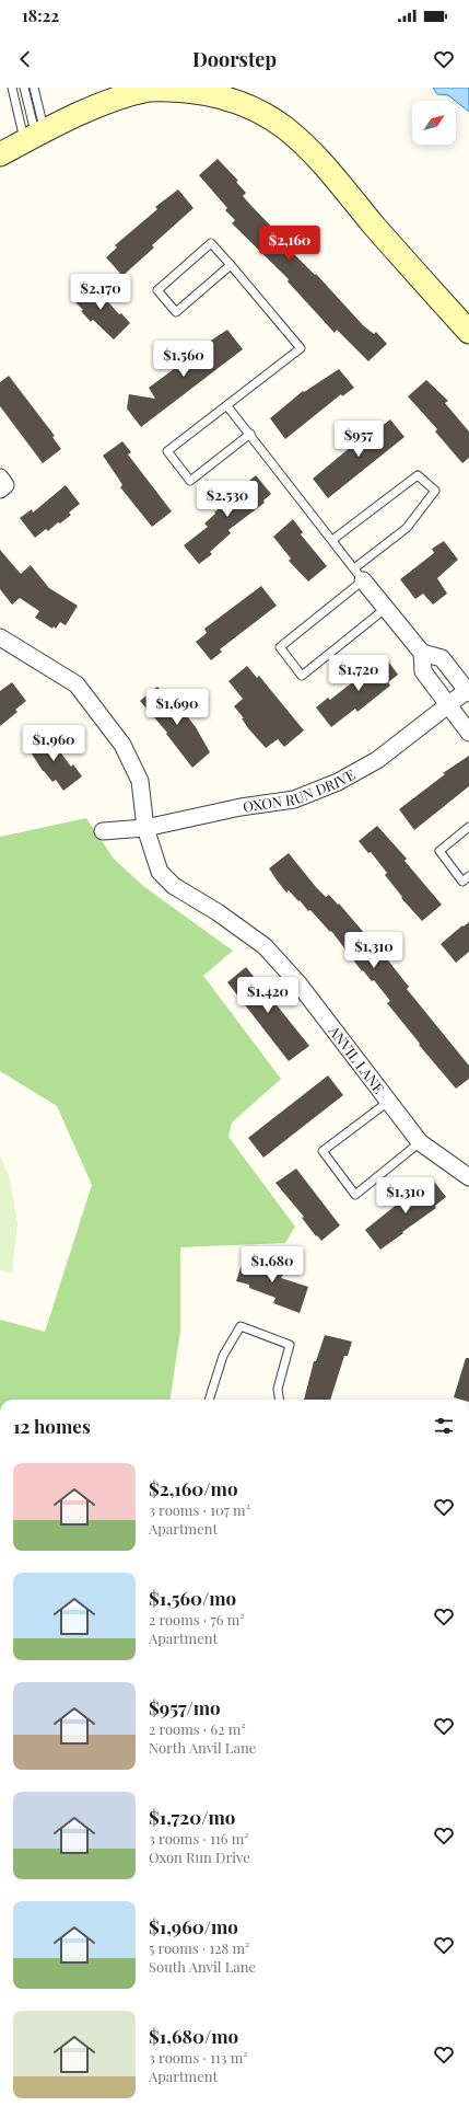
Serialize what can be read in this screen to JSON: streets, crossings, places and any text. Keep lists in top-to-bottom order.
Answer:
{
  "streets": {
    "street": ["OXON RUN DRIVE", "ANVIL LANE"]
  },
  "crossings": [
    ["OXON RUN DRIVE", "ANVIL LANE"]
  ],
  "north": "top right",
  "page": {
    "status": "18:22",
    "header": "Doorstep",
    "price": [
      "$2,160",
      "$2,170",
      "$1,560",
      "$957",
      "$2,530",
      "$1,720",
      "$1,690",
      "$1,960",
      "$1,310",
      "$1,420",
      "$1,310",
      "$1,680"
    ],
    "heading": "12 homes",
    "list": [
      {
        "name": "$2,160/mo",
        "note": "3 rooms · 107 m² · Apartment"
      },
      {
        "name": "$1,560/mo",
        "note": "2 rooms · 76 m² · Apartment"
      },
      {
        "name": "$957/mo",
        "note": "2 rooms · 62 m² · North Anvil Lane"
      },
      {
        "name": "$1,720/mo",
        "note": "3 rooms · 116 m² · Oxon Run Drive"
      },
      {
        "name": "$1,960/mo",
        "note": "5 rooms · 128 m² · South Anvil Lane"
      },
      {
        "name": "$1,680/mo",
        "note": "3 rooms · 113 m² · Apartment"
      }
    ]
  }
}
